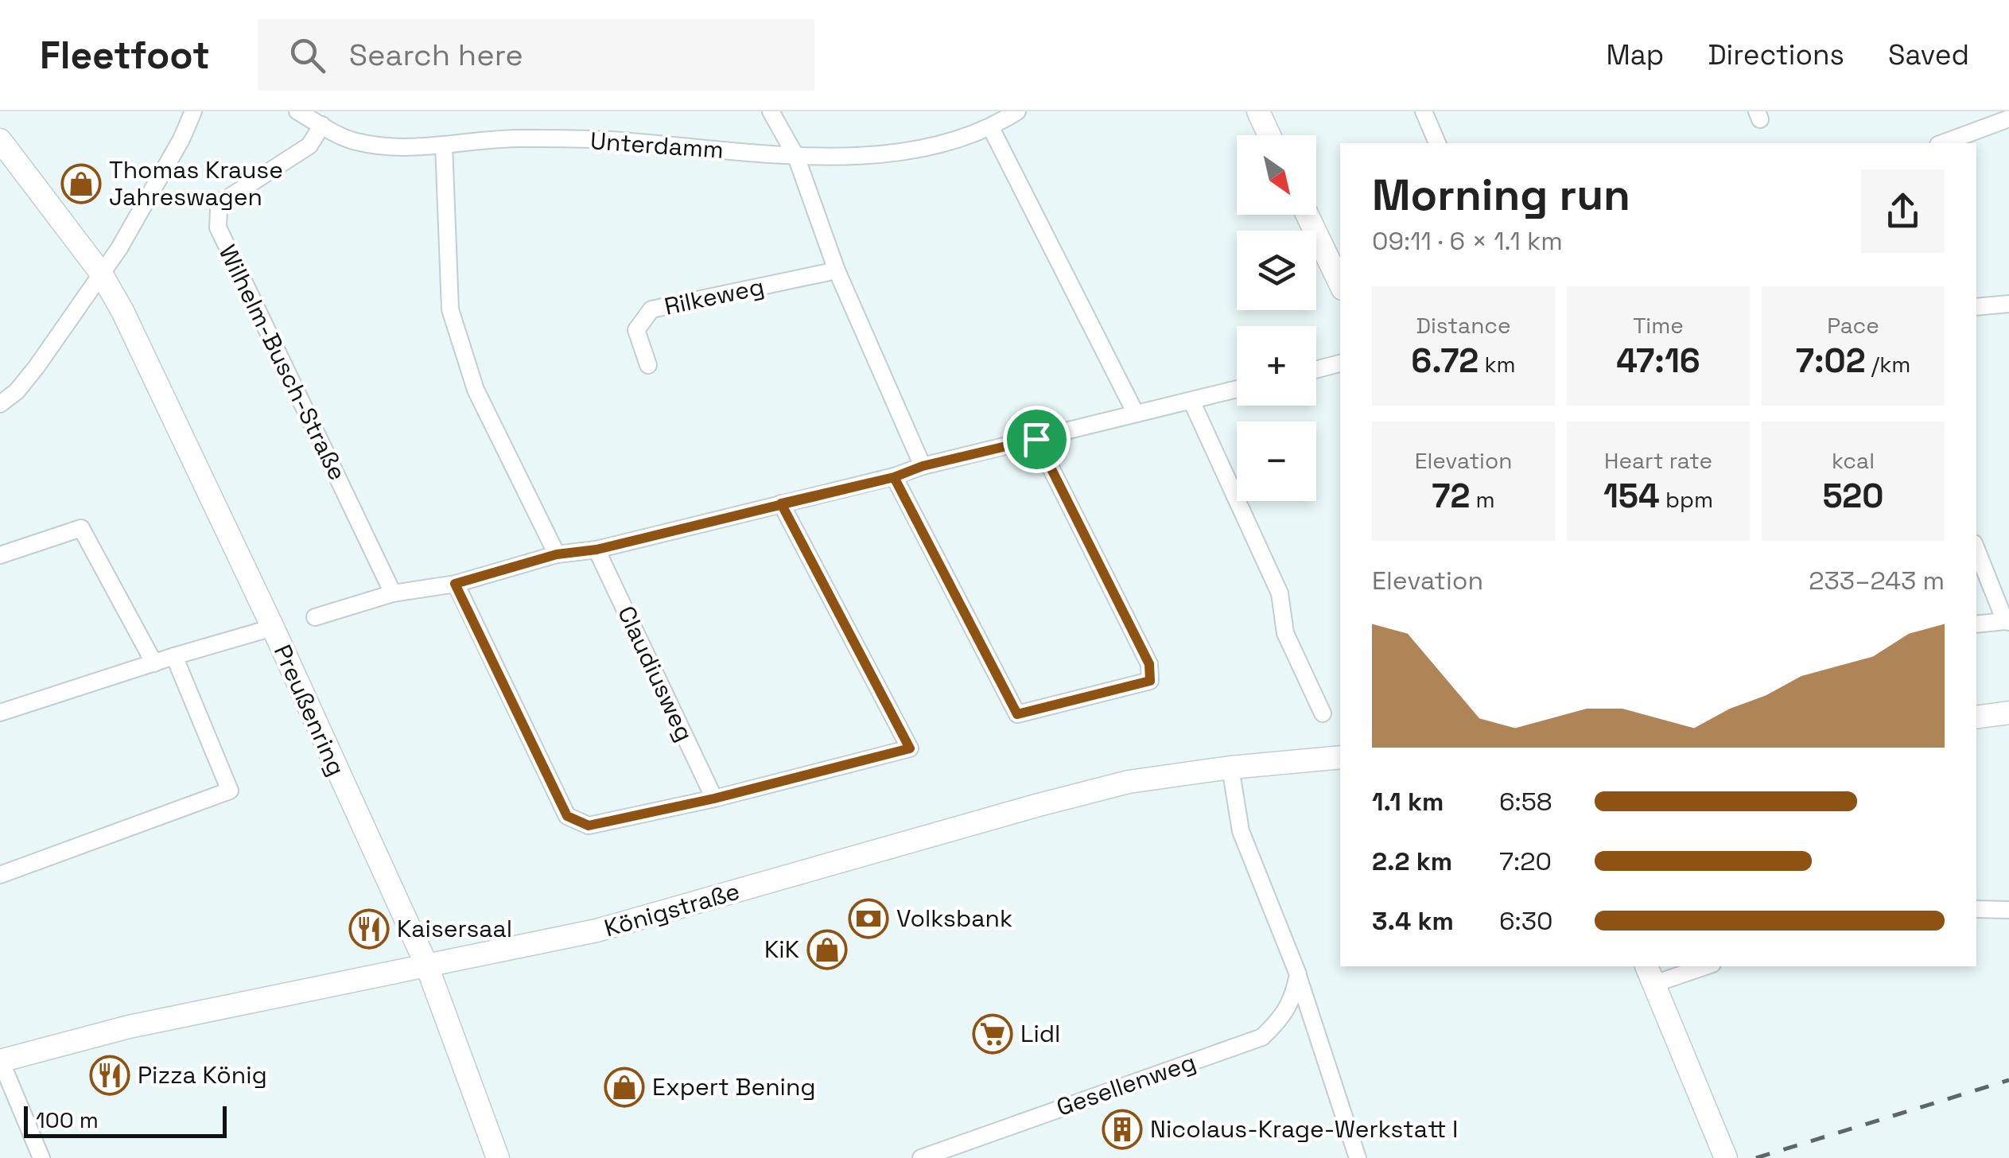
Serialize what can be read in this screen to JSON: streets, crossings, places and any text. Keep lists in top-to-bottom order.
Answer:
{
  "streets": {
    "street": [
      "Unterdamm",
      "Rilkeweg",
      "Wilhelm-Busch-Straße",
      "Claudiusweg",
      "Preußenring",
      "Königstraße",
      "Gesellenweg"
    ]
  },
  "crossings": [
    ["Unterdamm", "Wilhelm-Busch-Straße"],
    ["Preußenring", "Königstraße"]
  ],
  "places": {
    "shop": ["Thomas Krause Jahreswagen", "KiK", "Expert Bening"],
    "bank": ["Volksbank"],
    "restaurant": ["Kaisersaal", "Pizza König"],
    "supermarket": ["Lidl"],
    "building": ["Nicolaus-Krage-Werkstatt I"]
  },
  "scale_bar": "100 m",
  "north": "bottom right",
  "page": {
    "header": "Fleetfoot",
    "search": "Search here",
    "nav": ["Map", "Directions", "Saved"],
    "map_buttons": ["+", "−"],
    "heading": ["Morning run", "09:11 · 6 × 1.1 km"],
    "stats": [
      ["Distance", "6.72 km"],
      ["Time", "47:16"],
      ["Pace", "7:02 /km"],
      ["Elevation", "72 m"],
      ["Heart rate", "154 bpm"],
      ["kcal", "520"]
    ],
    "chart": ["Elevation", "233–243 m"],
    "list": [
      {
        "name": "1.1 km",
        "note": "6:58"
      },
      {
        "name": "2.2 km",
        "note": "7:20"
      },
      {
        "name": "3.4 km",
        "note": "6:30"
      }
    ],
    "scale": "100 m"
  }
}
